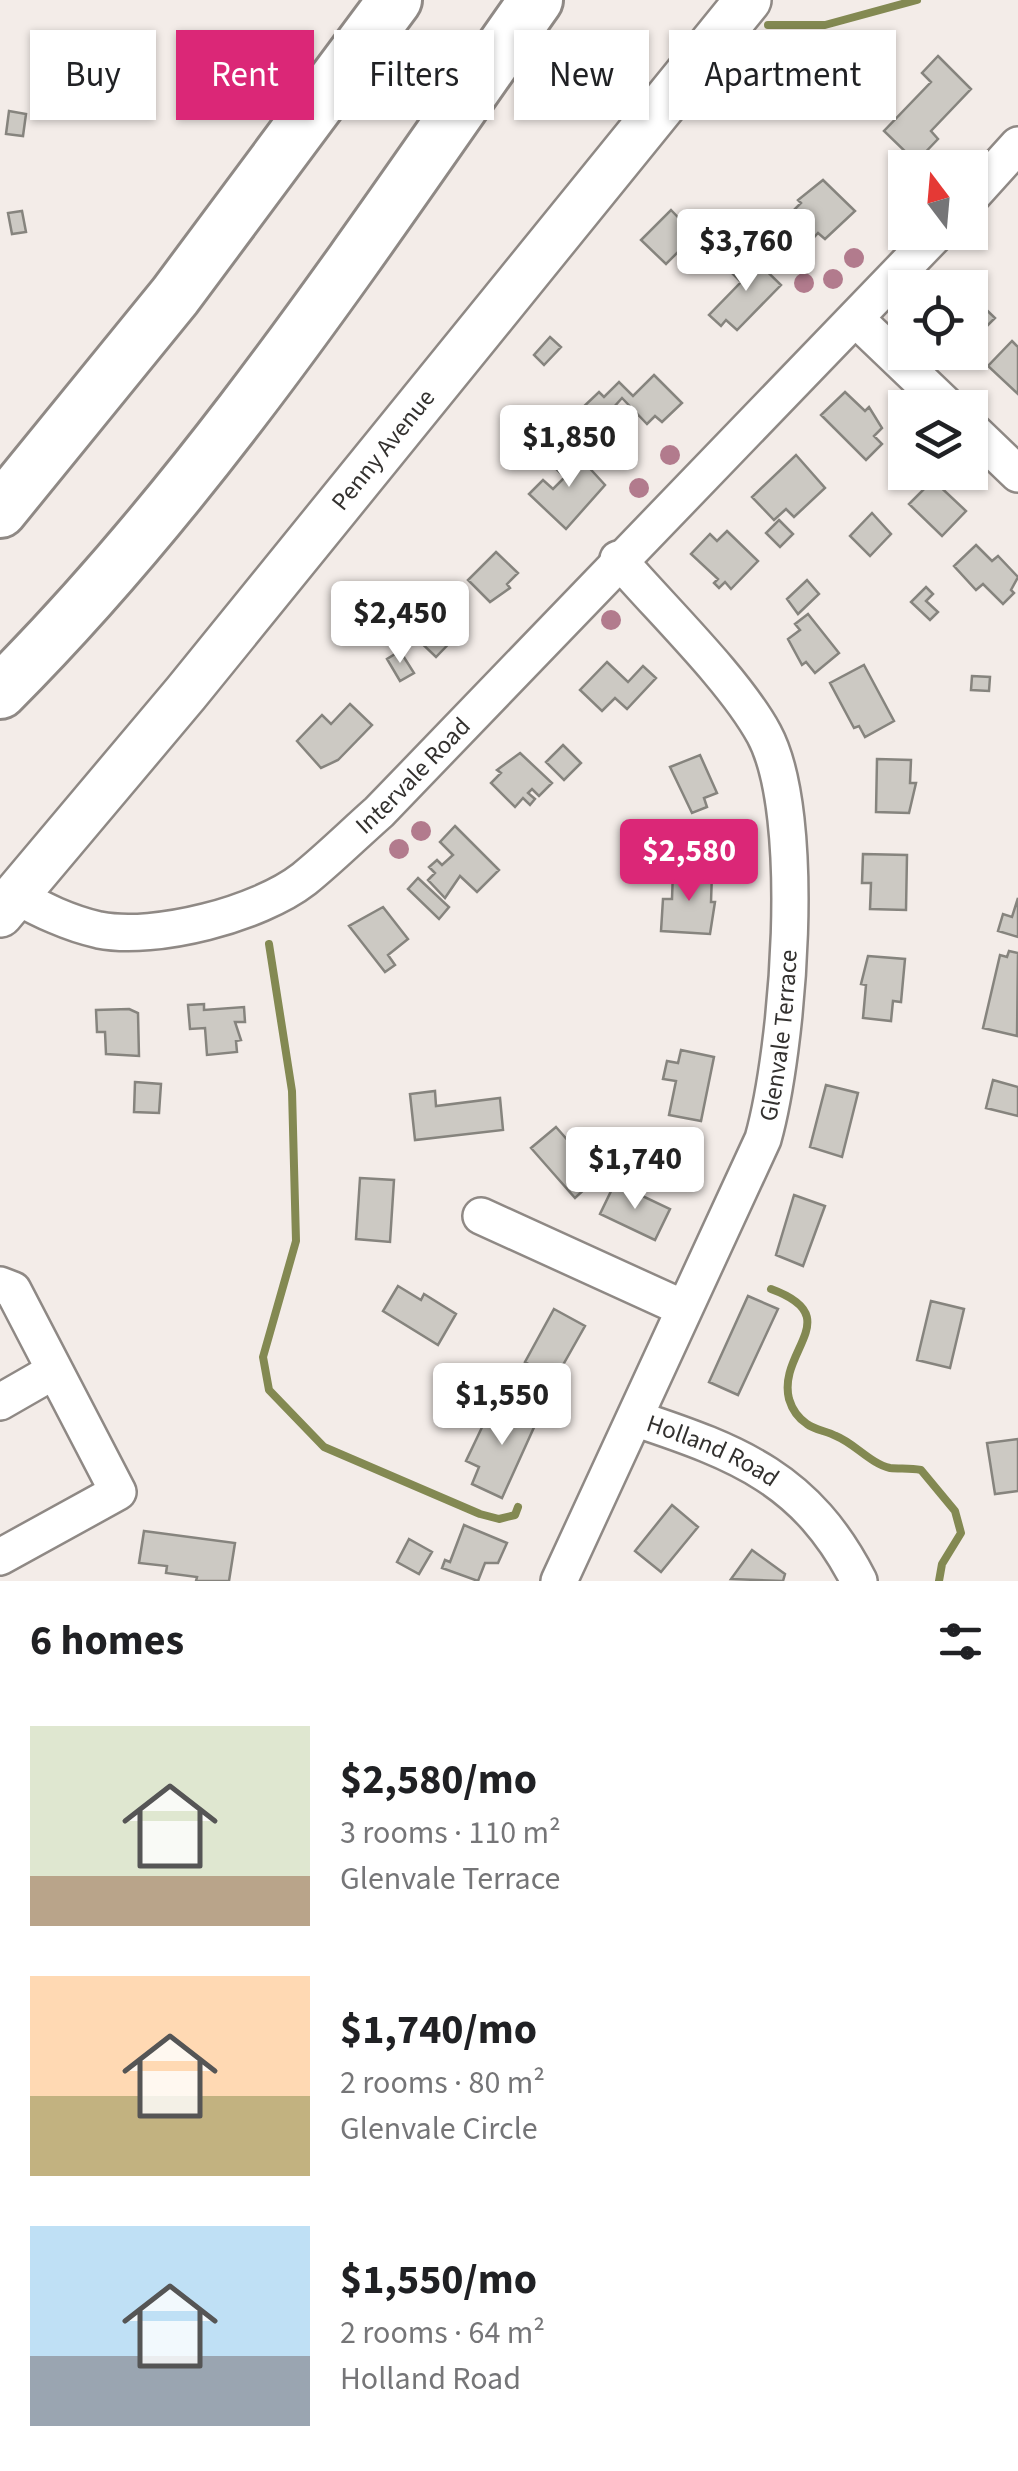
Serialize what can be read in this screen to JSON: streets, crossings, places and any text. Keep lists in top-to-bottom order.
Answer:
{
  "streets": {
    "main road": ["Penny Avenue"],
    "street": ["Intervale Road", "Glenvale Terrace", "Holland Road"]
  },
  "crossings": [
    ["Penny Avenue", "Intervale Road"],
    ["Intervale Road", "Glenvale Terrace"],
    ["Glenvale Terrace", "Holland Road"]
  ],
  "north": "top",
  "page": {
    "chip": [
      "Buy",
      "Rent",
      "Filters",
      "New",
      "Apartment"
    ],
    "price": [
      "$3,760",
      "$1,850",
      "$2,450",
      "$2,580",
      "$1,740",
      "$1,550"
    ],
    "heading": "6 homes",
    "list": [
      {
        "name": "$2,580/mo",
        "note": "3 rooms · 110 m² · Glenvale Terrace"
      },
      {
        "name": "$1,740/mo",
        "note": "2 rooms · 80 m² · Glenvale Circle"
      },
      {
        "name": "$1,550/mo",
        "note": "2 rooms · 64 m² · Holland Road"
      }
    ]
  }
}
